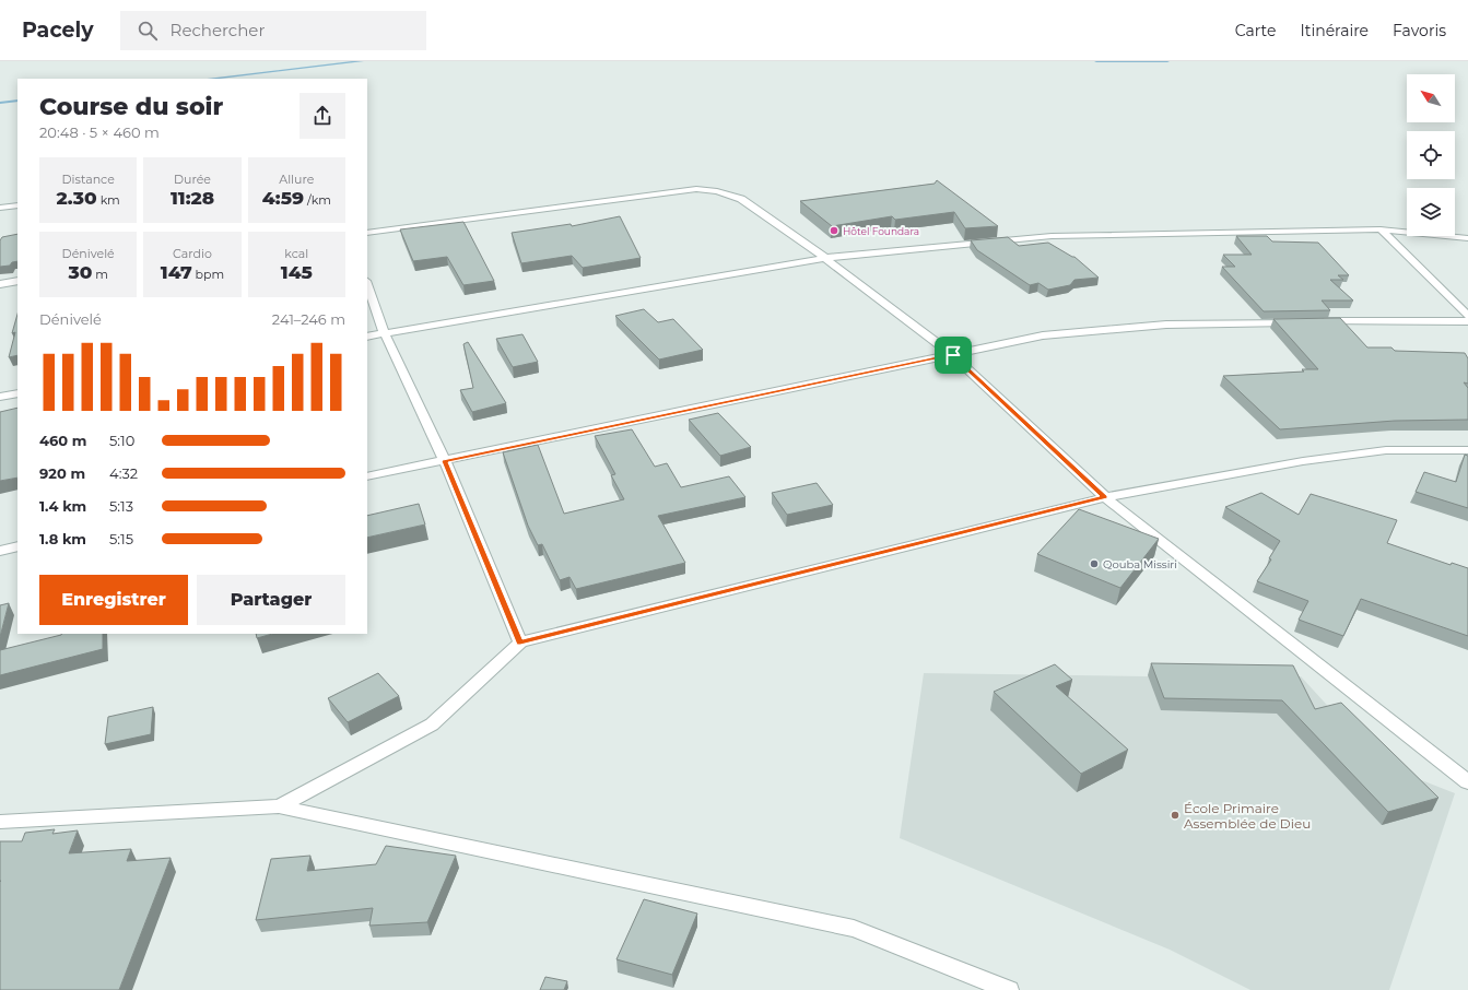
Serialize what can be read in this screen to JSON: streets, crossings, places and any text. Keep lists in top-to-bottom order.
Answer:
{
  "places": ["Hôtel Foundara", "Qouba Missiri", "École Primaire Assemblée de Dieu"],
  "north": "top left",
  "page": {
    "header": "Pacely",
    "search": "Rechercher",
    "nav": ["Carte", "Itinéraire", "Favoris"],
    "heading": ["Course du soir", "20:48 · 5 × 460 m"],
    "stats": [
      ["Distance", "2.30 km"],
      ["Durée", "11:28"],
      ["Allure", "4:59 /km"],
      ["Dénivelé", "30 m"],
      ["Cardio", "147 bpm"],
      ["kcal", "145"]
    ],
    "chart": ["Dénivelé", "241–246 m"],
    "list": [
      {
        "name": "460 m",
        "note": "5:10"
      },
      {
        "name": "920 m",
        "note": "4:32"
      },
      {
        "name": "1.4 km",
        "note": "5:13"
      },
      {
        "name": "1.8 km",
        "note": "5:15"
      }
    ],
    "buttons": ["Enregistrer", "Partager"]
  }
}
